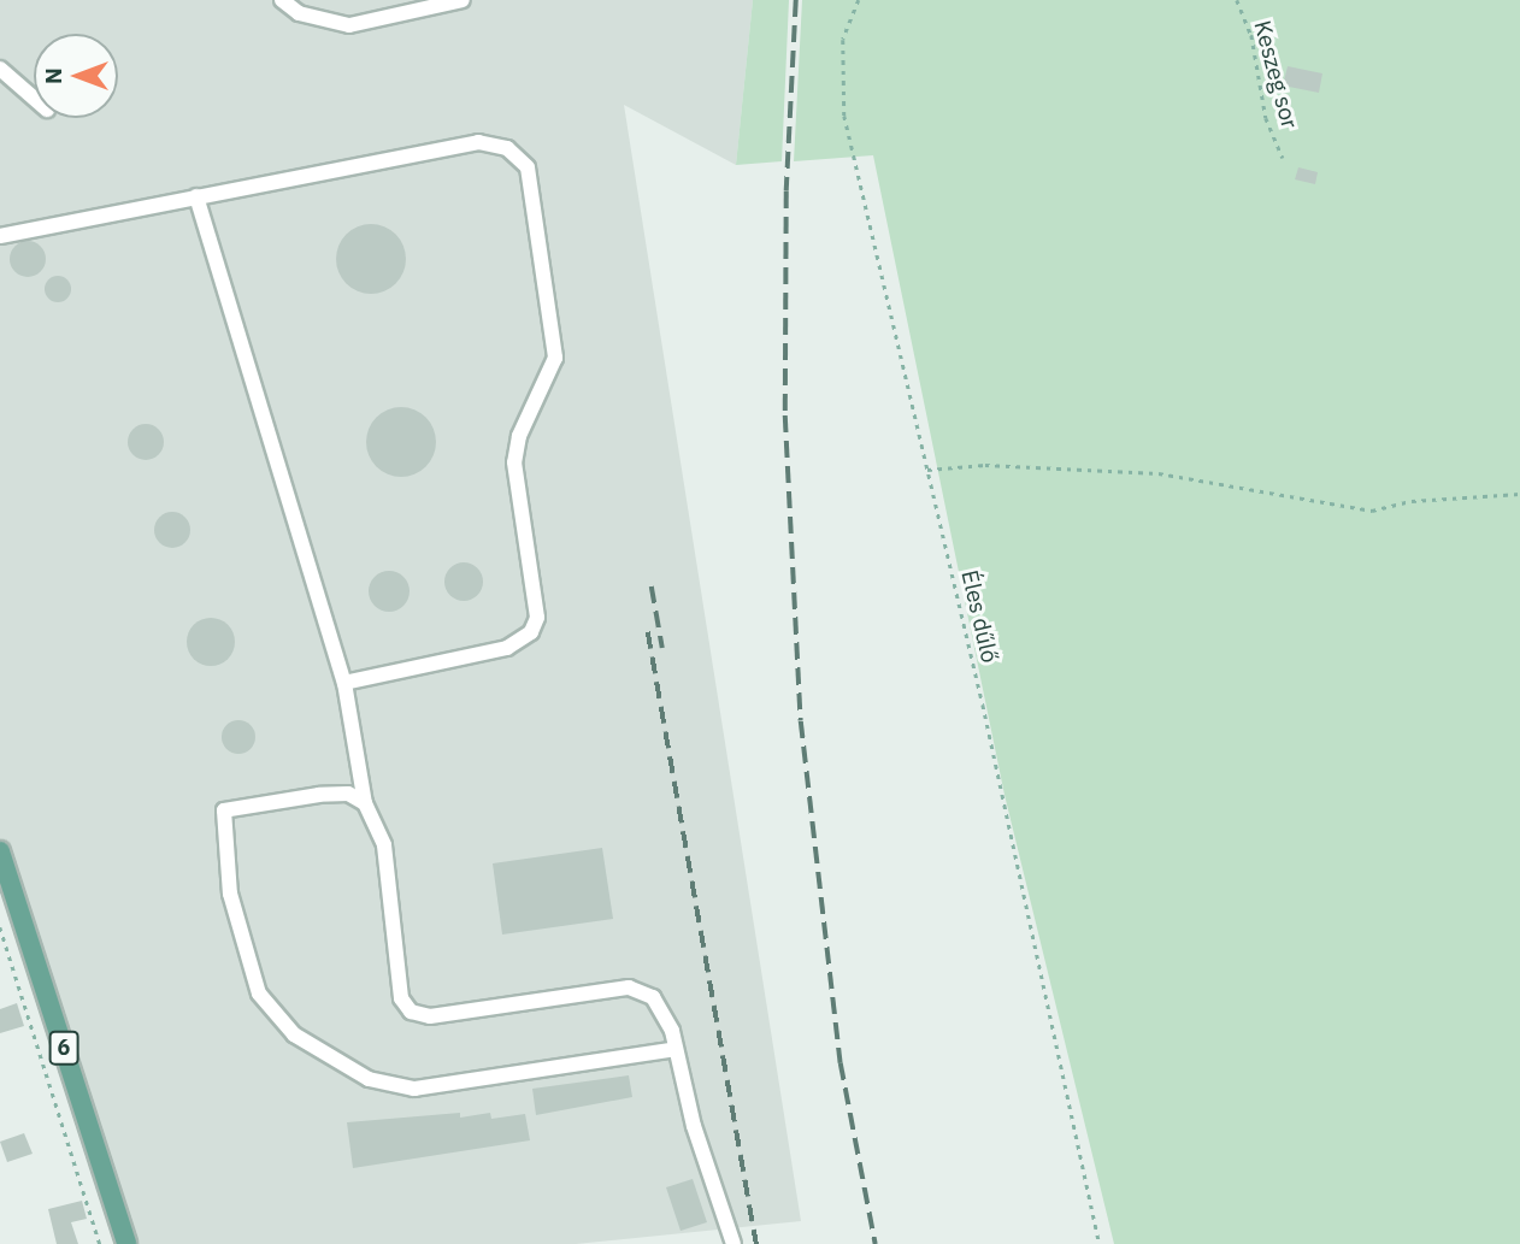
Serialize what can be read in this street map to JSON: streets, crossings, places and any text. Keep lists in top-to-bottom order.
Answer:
{
  "streets": {
    "main road": ["6"],
    "path": ["Keszeg sor", "Éles dűlő"]
  },
  "north": "left"
}
